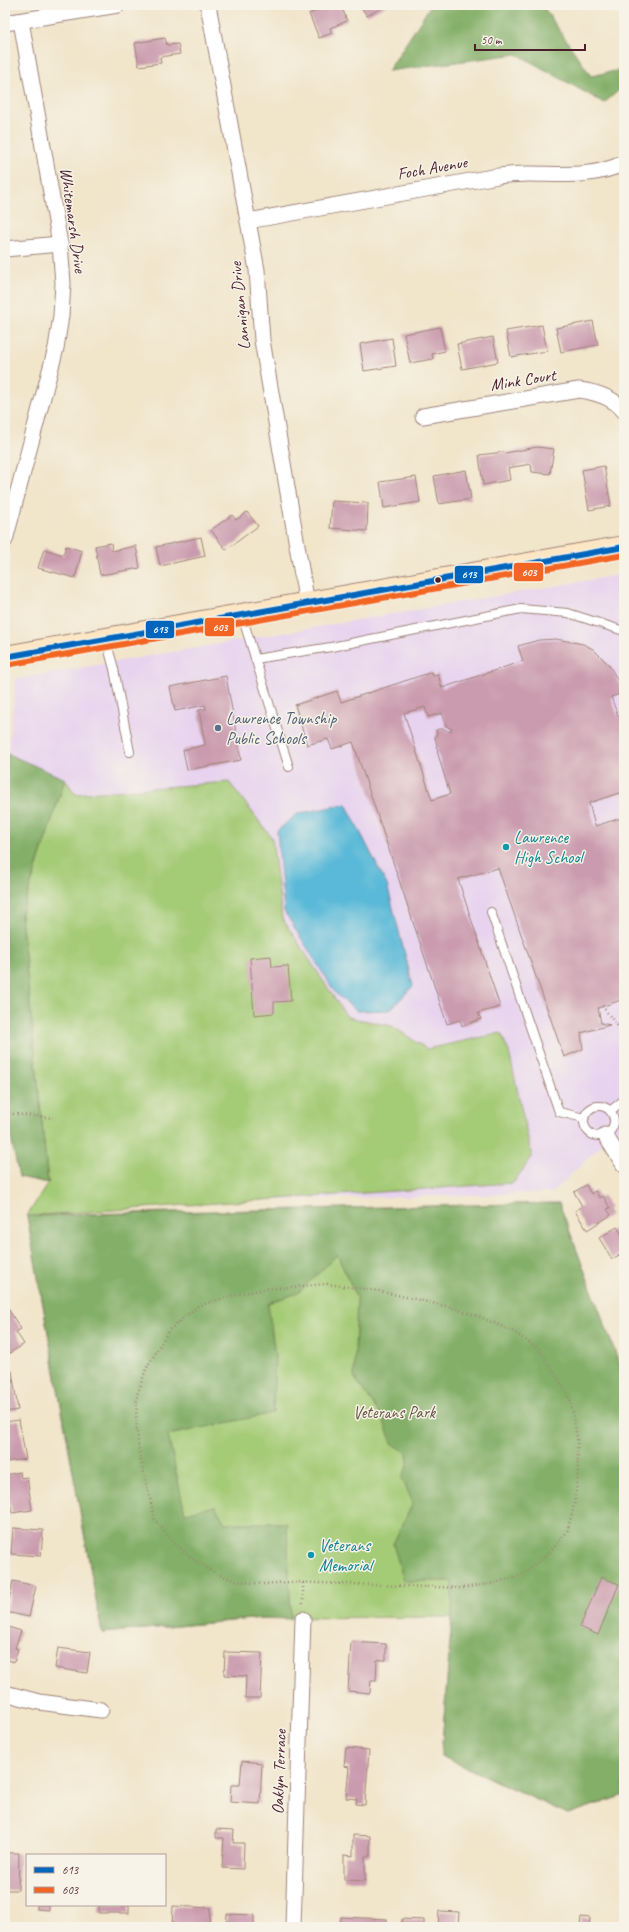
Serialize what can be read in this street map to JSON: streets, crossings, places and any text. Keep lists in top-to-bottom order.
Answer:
{
  "streets": {
    "street": [
      "Foch Avenue",
      "Whitemarsh Drive",
      "Lannigan Drive",
      "Mink Court",
      "Oaklyn Terrace"
    ]
  },
  "crossings": [
    ["Foch Avenue", "Lannigan Drive"]
  ],
  "parks": ["Veterans Park"],
  "places": ["Lawrence Township Public Schools", "Lawrence High School", "Veterans Memorial"],
  "lines": ["transit line 613", "transit line 603"],
  "legend": ["613", "603"],
  "scale_bar": "50 m"
}
